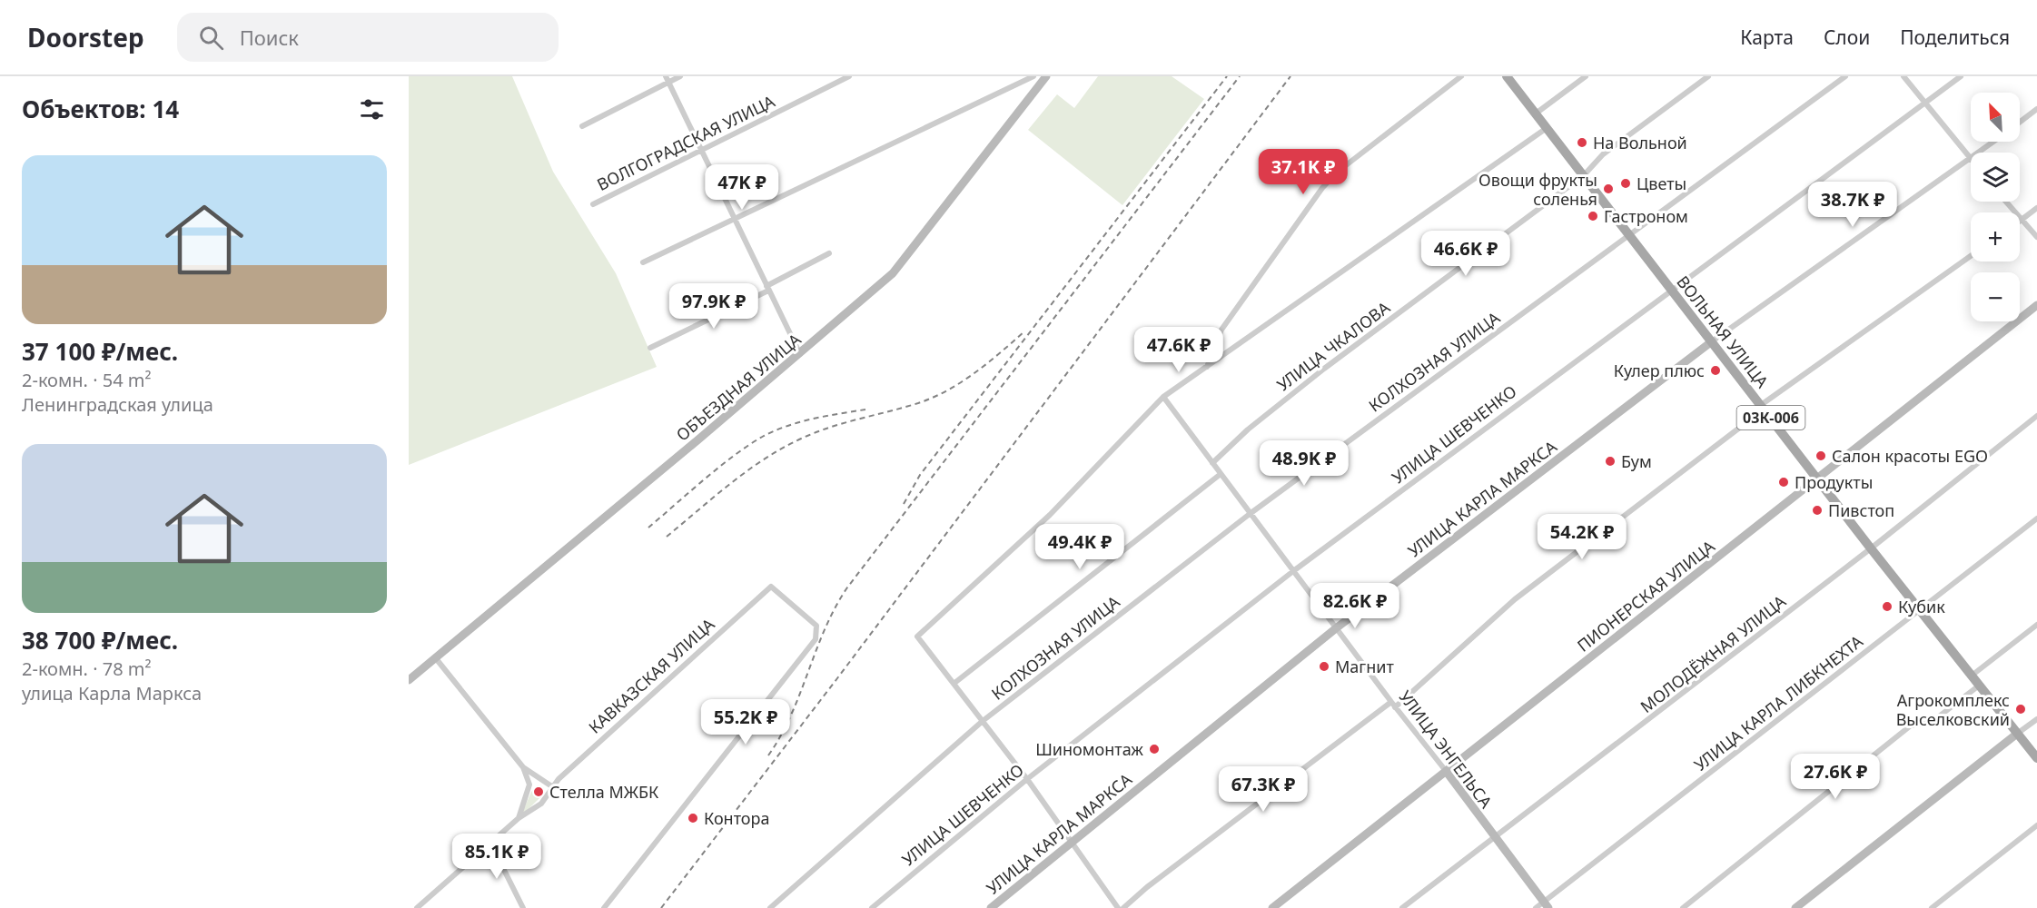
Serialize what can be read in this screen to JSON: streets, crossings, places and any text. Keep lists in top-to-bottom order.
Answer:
{
  "streets": {
    "main road": ["ВОЛЬНАЯ УЛИЦА", "03К-006"],
    "street": [
      "ВОЛГОГРАДСКАЯ УЛИЦА",
      "УЛИЦА ЧКАЛОВА",
      "КОЛХОЗНАЯ УЛИЦА",
      "ОБЪЕЗДНАЯ УЛИЦА",
      "УЛИЦА ШЕВЧЕНКО",
      "УЛИЦА КАРЛА МАРКСА",
      "ПИОНЕРСКАЯ УЛИЦА",
      "МОЛОДЁЖНАЯ УЛИЦА",
      "КАВКАЗСКАЯ УЛИЦА",
      "УЛИЦА КАРЛА ЛИБКНЕХТА",
      "УЛИЦА ЭНГЕЛЬСА"
    ]
  },
  "crossings": [
    ["ВОЛЬНАЯ УЛИЦА", "УЛИЦА ЧКАЛОВА"],
    ["ВОЛЬНАЯ УЛИЦА", "КОЛХОЗНАЯ УЛИЦА"],
    ["ВОЛЬНАЯ УЛИЦА", "УЛИЦА ШЕВЧЕНКО"],
    ["ВОЛЬНАЯ УЛИЦА", "УЛИЦА КАРЛА МАРКСА"],
    ["ВОЛЬНАЯ УЛИЦА", "ПИОНЕРСКАЯ УЛИЦА"],
    ["ВОЛЬНАЯ УЛИЦА", "МОЛОДЁЖНАЯ УЛИЦА"],
    ["ВОЛЬНАЯ УЛИЦА", "УЛИЦА КАРЛА ЛИБКНЕХТА"],
    ["УЛИЦА ЧКАЛОВА", "УЛИЦА ЭНГЕЛЬСА"],
    ["КОЛХОЗНАЯ УЛИЦА", "УЛИЦА ЭНГЕЛЬСА"],
    ["УЛИЦА ШЕВЧЕНКО", "УЛИЦА ЭНГЕЛЬСА"],
    ["УЛИЦА КАРЛА МАРКСА", "УЛИЦА ЭНГЕЛЬСА"],
    ["ПИОНЕРСКАЯ УЛИЦА", "УЛИЦА ЭНГЕЛЬСА"],
    ["МОЛОДЁЖНАЯ УЛИЦА", "УЛИЦА ЭНГЕЛЬСА"],
    ["УЛИЦА КАРЛА ЛИБКНЕХТА", "УЛИЦА ЭНГЕЛЬСА"]
  ],
  "places": [
    "На Вольной",
    "Цветы",
    "Овощи фрукты соленья",
    "Гастроном",
    "Кулер плюс",
    "Салон красоты EGO",
    "Бум",
    "Продукты",
    "Пивстоп",
    "Кубик",
    "Магнит",
    "Агрокомплекс Выселковский",
    "Шиномонтаж",
    "Стелла МЖБК",
    "Контора"
  ],
  "north": "top left",
  "page": {
    "header": "Doorstep",
    "search": "Поиск",
    "nav": ["Карта", "Слои", "Поделиться"],
    "heading": "Объектов: 14",
    "map_buttons": ["+", "−"],
    "list": [
      {
        "name": "37 100 ₽/мес.",
        "note": "2-комн. · 54 m² · Ленинградская улица"
      },
      {
        "name": "38 700 ₽/мес.",
        "note": "2-комн. · 78 m² · улица Карла Маркса"
      }
    ],
    "price": [
      "37.1K ₽",
      "47K ₽",
      "38.7K ₽",
      "46.6K ₽",
      "97.9K ₽",
      "47.6K ₽",
      "48.9K ₽",
      "54.2K ₽",
      "49.4K ₽",
      "82.6K ₽",
      "55.2K ₽",
      "27.6K ₽",
      "67.3K ₽",
      "85.1K ₽"
    ]
  }
}
